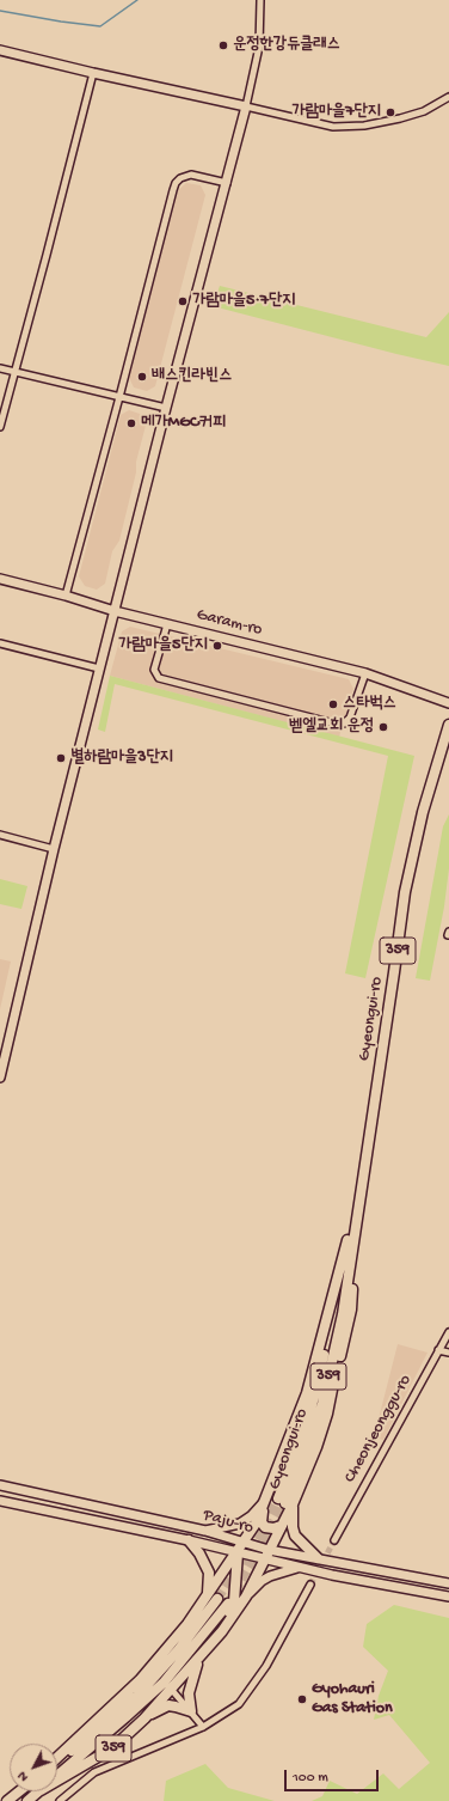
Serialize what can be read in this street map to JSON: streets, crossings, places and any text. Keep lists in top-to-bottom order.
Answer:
{
  "streets": {
    "main road": ["359", "Gyeongui-ro"],
    "street": ["Garam-ro", "Cheonjeonggu-ro", "Paju-ro"]
  },
  "places": [
    "운정한강듀클래스",
    "가람마을7단지",
    "가람마을5·7단지",
    "배스킨라빈스",
    "메가MGC커피",
    "가람마을5단지",
    "스타벅스",
    "벧엘교회 운정",
    "별하람마을3단지",
    "Gyohauri Gas Station"
  ],
  "scale_bar": "100 m",
  "north": "bottom left"
}
